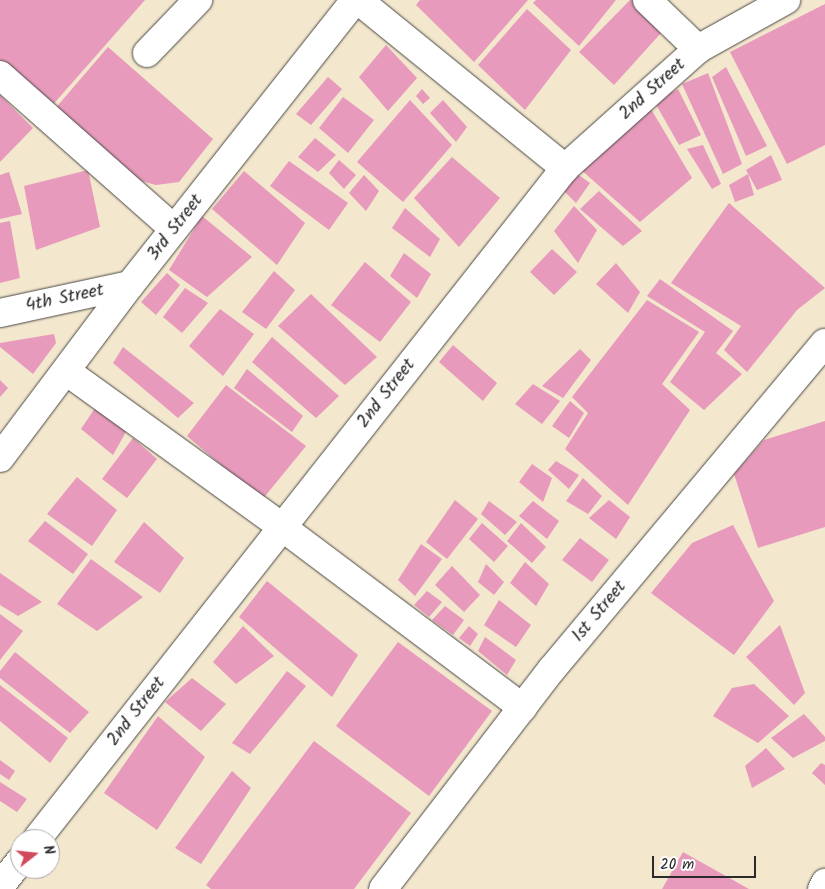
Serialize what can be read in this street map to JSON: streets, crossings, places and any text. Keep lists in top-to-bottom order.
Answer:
{
  "streets": {
    "street": [
      "2nd Street",
      "3rd Street",
      "4th Street",
      "1st Street"
    ]
  },
  "crossings": [
    ["2nd Street", "3rd Street"],
    ["3rd Street", "4th Street"]
  ],
  "scale_bar": "20 m",
  "north": "right"
}
